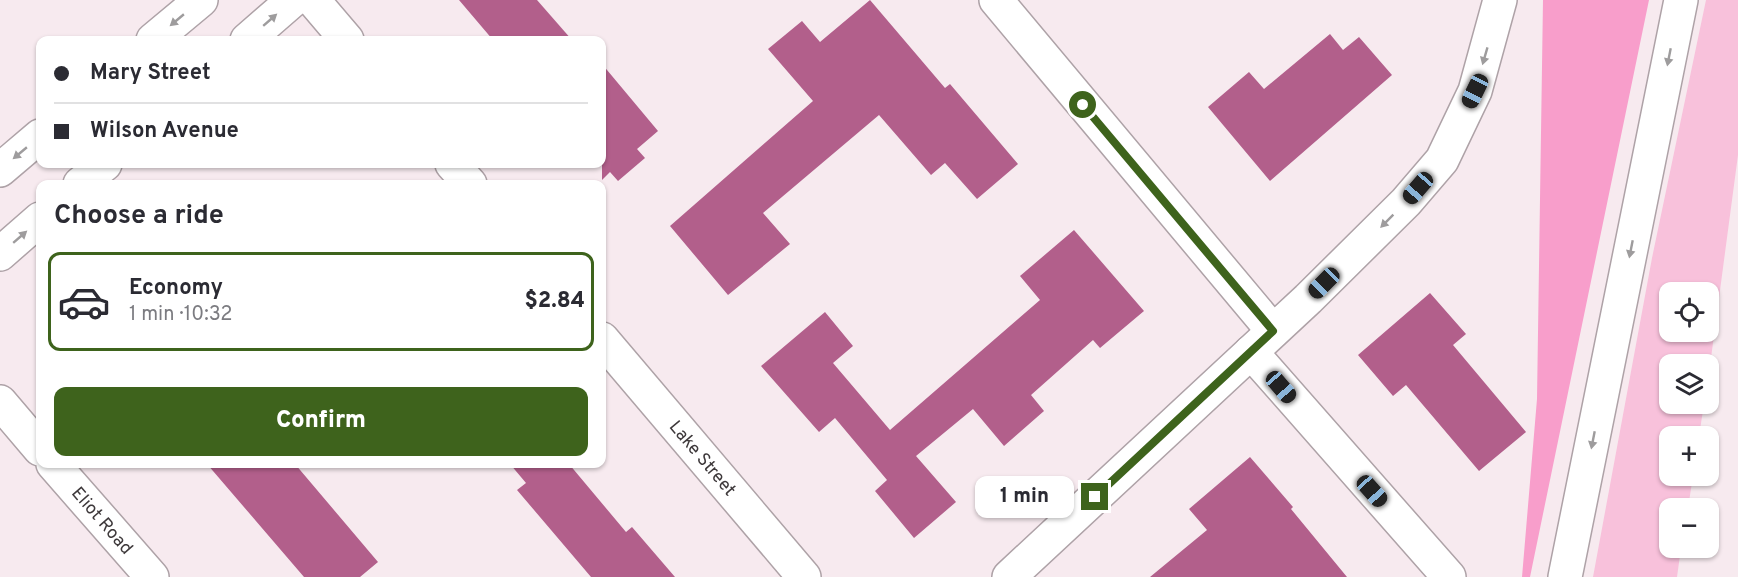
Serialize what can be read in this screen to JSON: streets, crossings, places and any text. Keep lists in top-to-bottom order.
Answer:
{
  "streets": {
    "main road": ["Lake Street", "Eliot Road"]
  },
  "page": {
    "banner": ["Mary Street", "Wilson Avenue"],
    "heading": "Choose a ride",
    "list": [
      {
        "name": "Economy",
        "note": "1 min · 10:32",
        "value": "$2.84"
      }
    ],
    "map_buttons": ["+", "−"],
    "buttons": "Confirm",
    "bubble": "1 min"
  }
}
